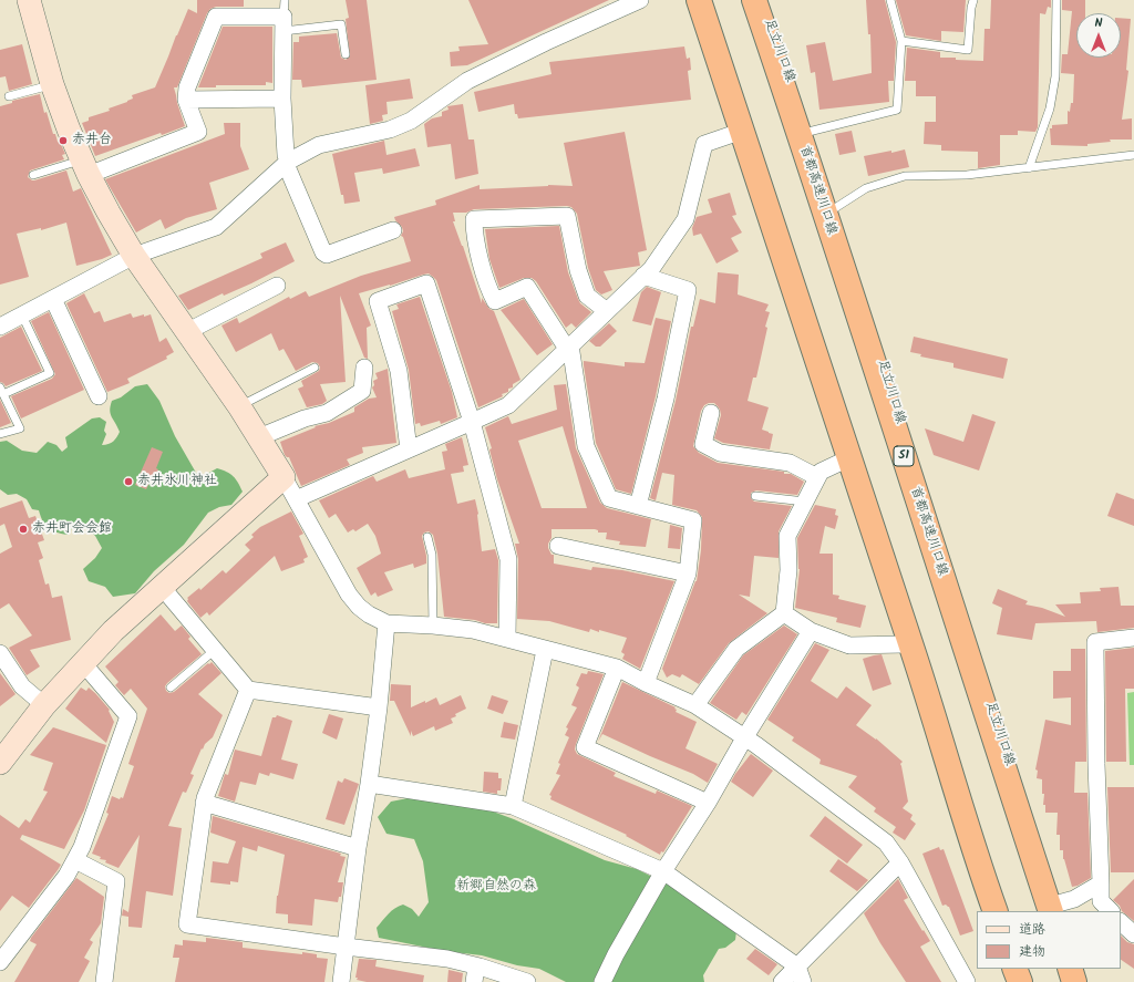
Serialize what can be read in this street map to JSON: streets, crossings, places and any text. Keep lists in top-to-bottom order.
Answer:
{
  "streets": {
    "highway": ["首都高速川口線", "S1"],
    "main road": ["足立川口線"]
  },
  "crossings": [
    ["足立川口線", "首都高速川口線"]
  ],
  "parks": ["新郷自然の森"],
  "places": ["赤井台", "赤井氷川神社", "赤井町会会館"],
  "legend": ["道路", "建物"],
  "north": "top"
}
